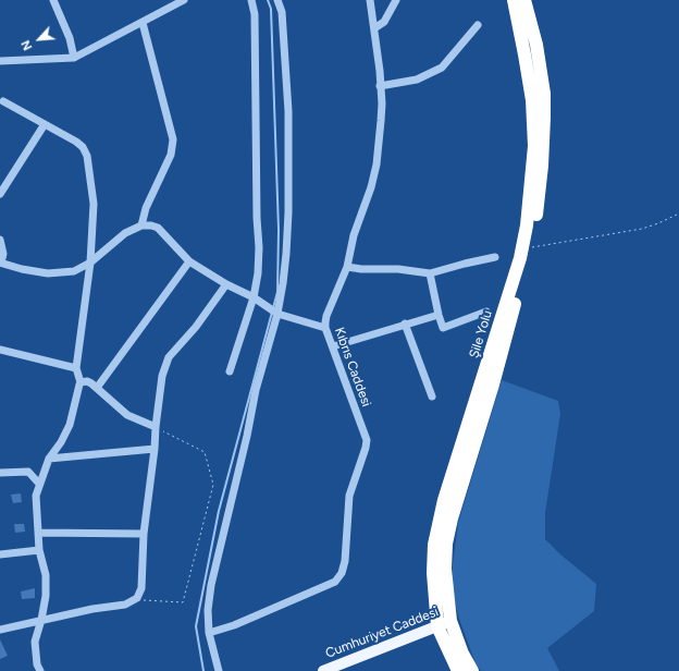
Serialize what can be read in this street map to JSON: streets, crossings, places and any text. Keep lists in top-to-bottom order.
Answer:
{
  "streets": {
    "highway": ["Şile Yolu"],
    "main road": ["Cumhuriyet Caddesi"],
    "street": ["Kıbrıs Caddesi"]
  },
  "crossings": [
    ["Şile Yolu", "Cumhuriyet Caddesi"]
  ],
  "north": "bottom left"
}
